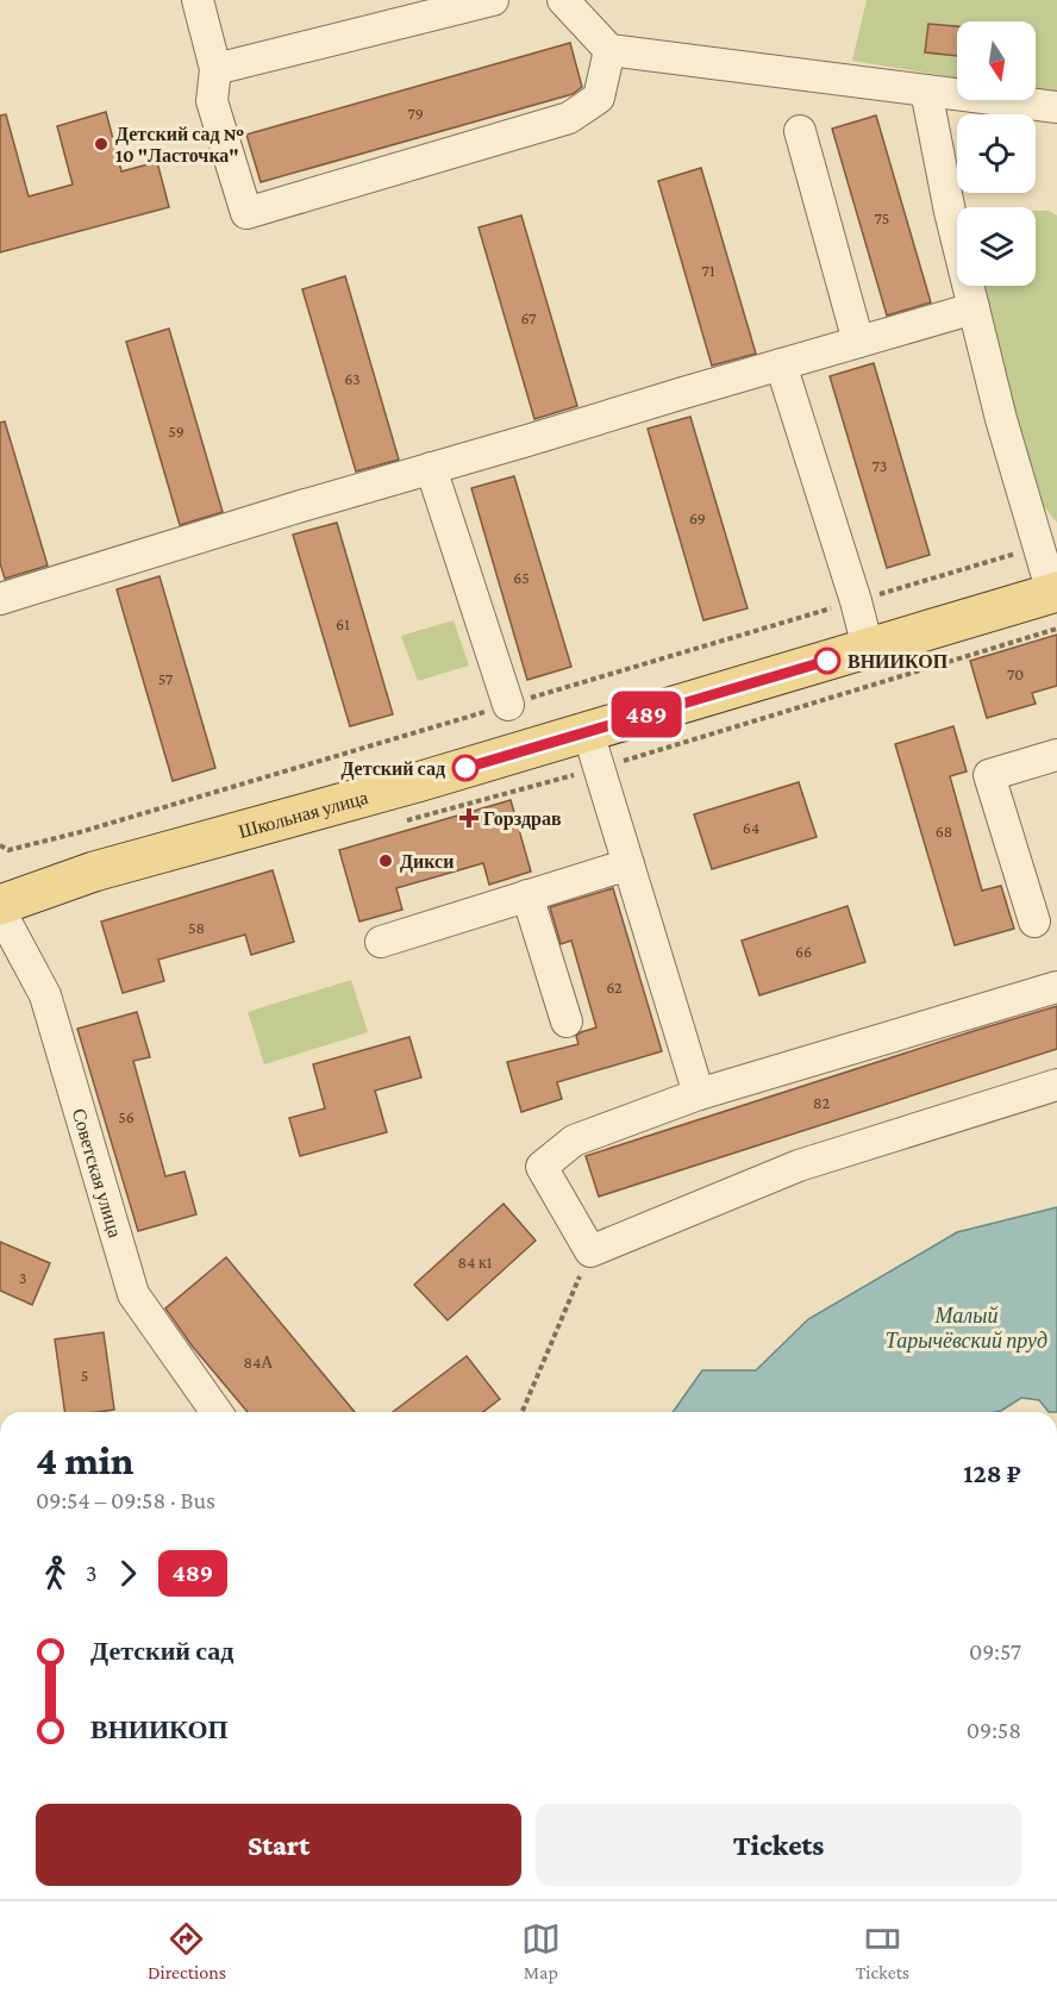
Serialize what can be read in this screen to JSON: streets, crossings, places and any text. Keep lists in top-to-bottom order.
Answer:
{
  "streets": {
    "main road": ["Школьная улица"],
    "street": ["Советская улица"]
  },
  "water": ["Малый Тарычёвский пруд"],
  "places": {
    "other": [
      "Детский сад № 10 \"Ласточка\"",
      "ВНИИКОП",
      "Детский сад",
      "Дикси"
    ],
    "health": ["Горздрав"]
  },
  "lines": ["bus line 489"],
  "house_numbers": [
    "79",
    "75",
    "71",
    "67",
    "63",
    "59",
    "73",
    "69",
    "65",
    "61",
    "70",
    "57",
    "64",
    "68",
    "58",
    "66",
    "62",
    "82",
    "56",
    "84 к1",
    "3",
    "84А",
    "5"
  ],
  "north": "bottom",
  "page": {
    "on_map": "489",
    "heading": ["4 min", "09:54 – 09:58 · Bus", "128 ₽"],
    "legs": ["3", "489"],
    "list": [
      {
        "name": "Детский сад",
        "value": "09:57"
      },
      {
        "name": "ВНИИКОП",
        "value": "09:58"
      }
    ],
    "buttons": ["Start", "Tickets"],
    "tabs": ["Directions", "Map", "Tickets"]
  }
}
